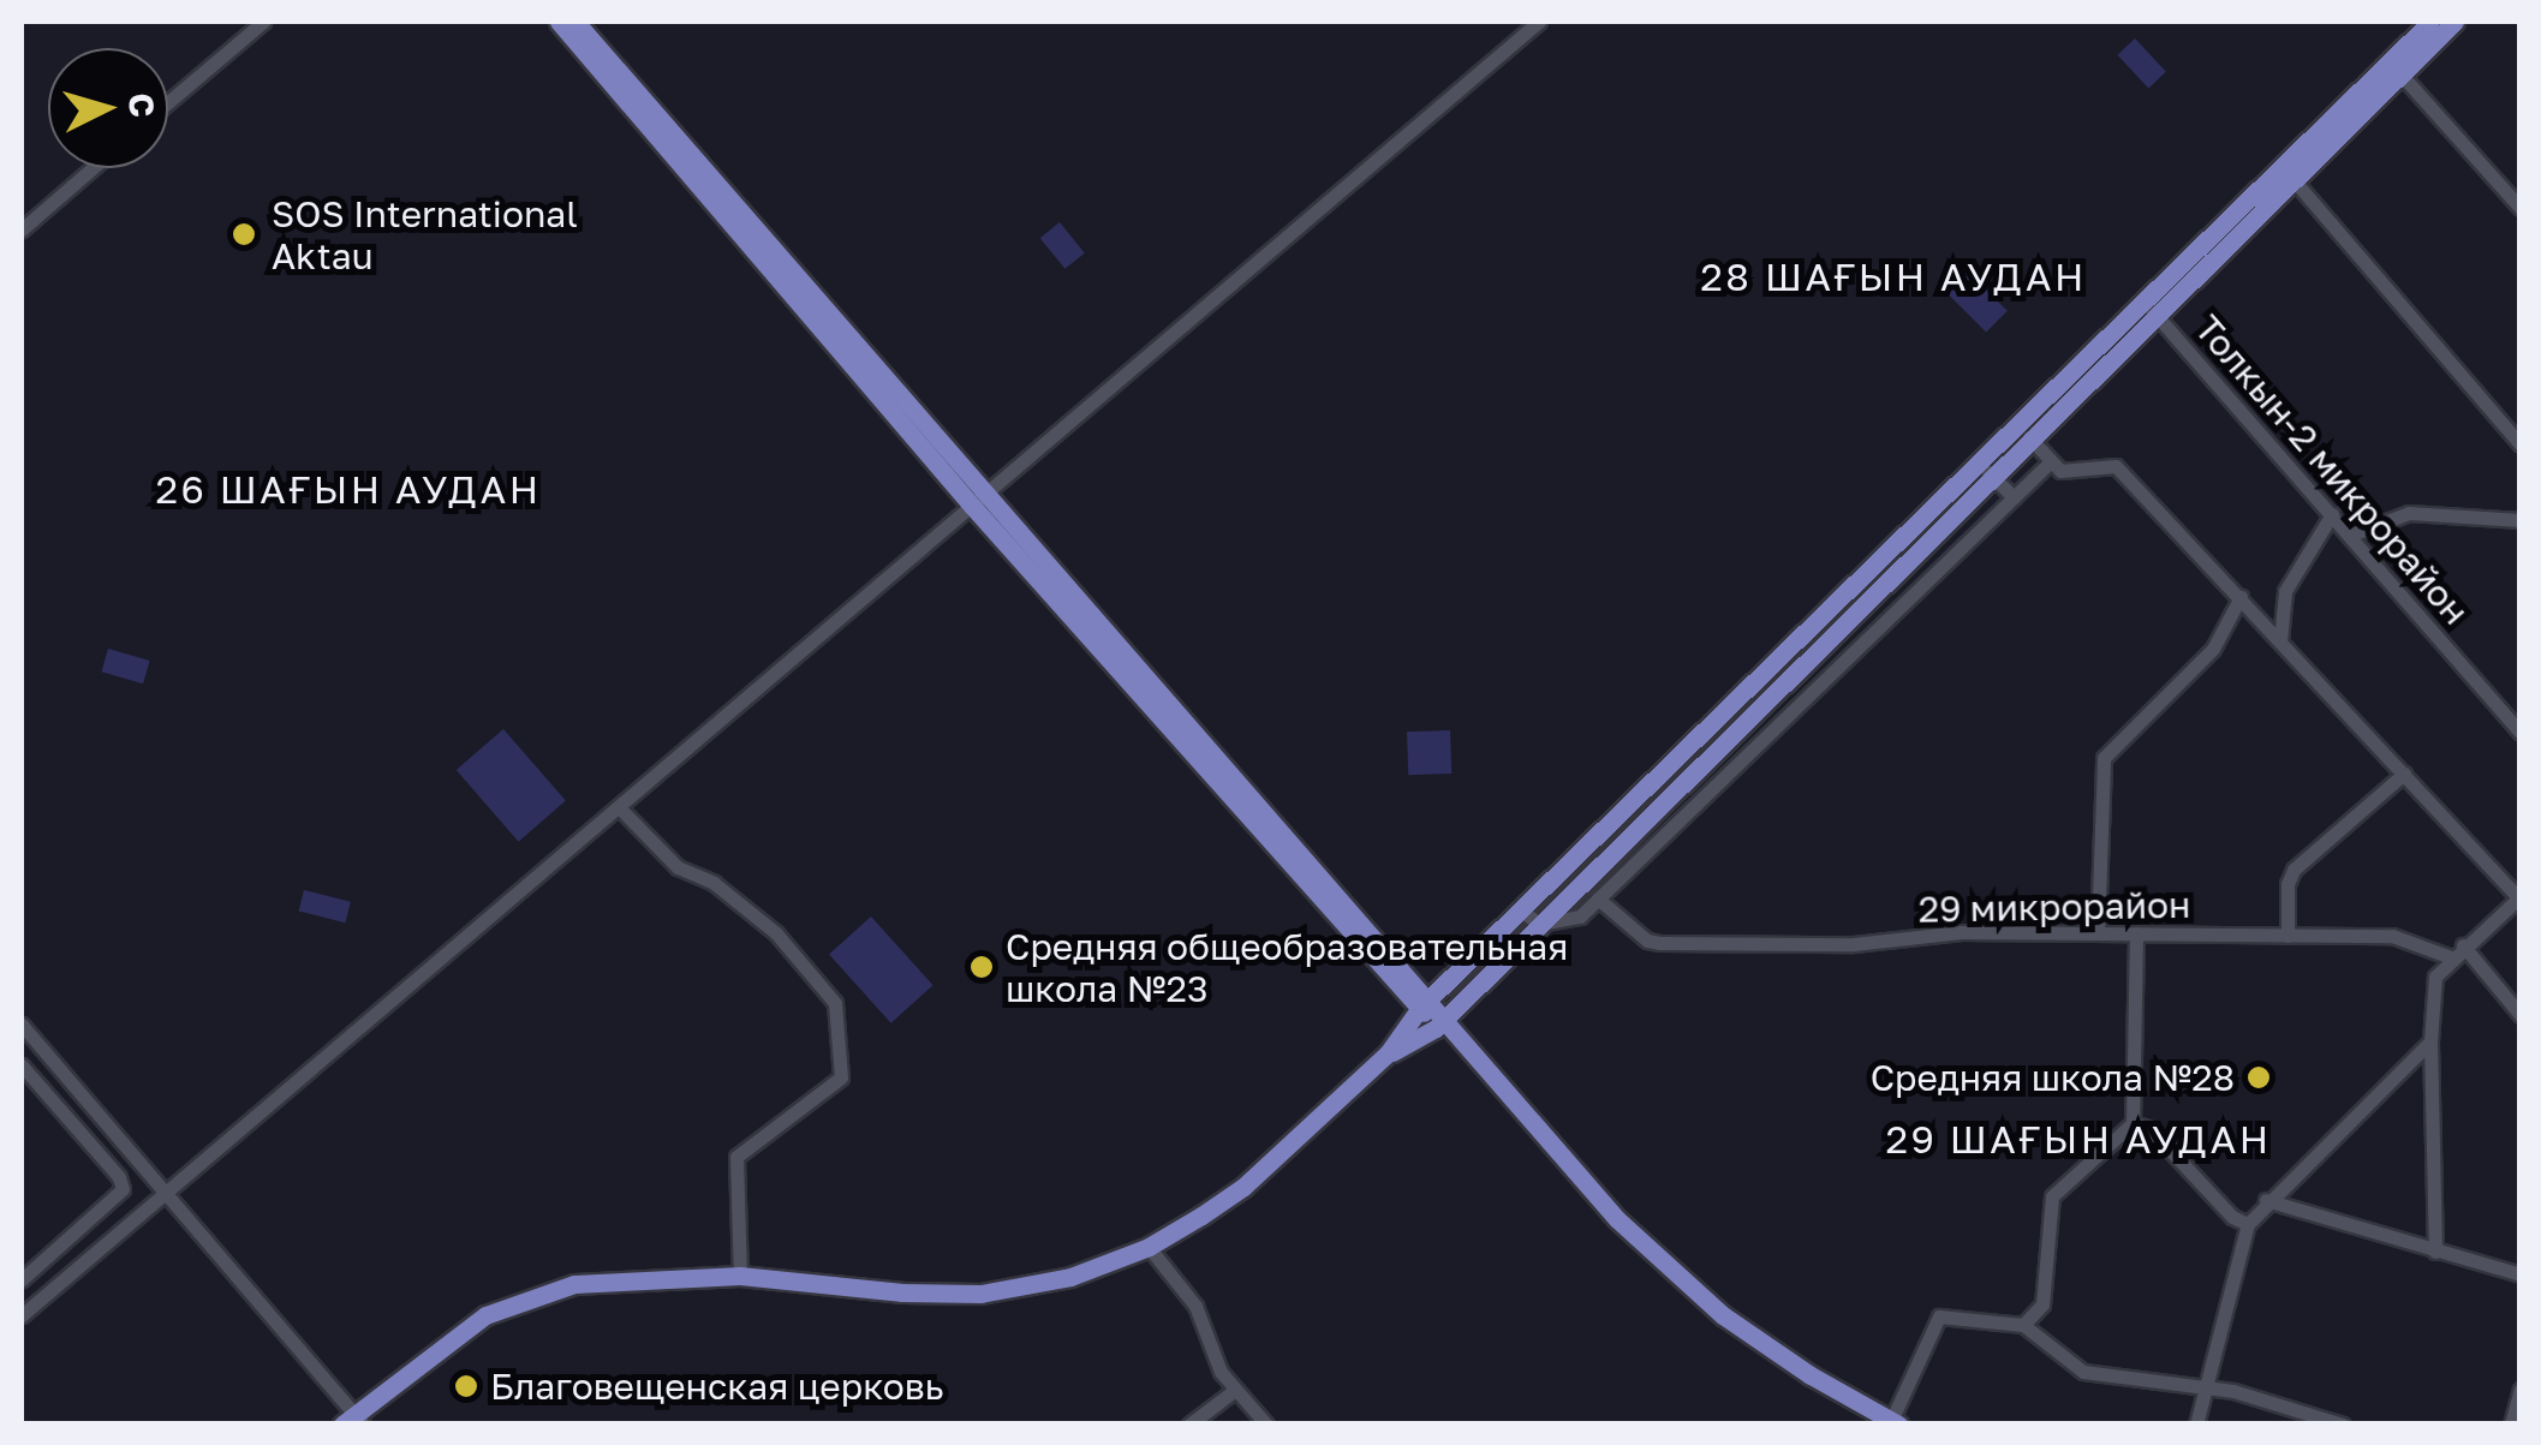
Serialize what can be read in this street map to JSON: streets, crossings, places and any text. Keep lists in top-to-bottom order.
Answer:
{
  "streets": {
    "street": ["Толкын-2 микрорайон", "29 микрорайон"]
  },
  "districts": ["28 ШАҒЫН АУДАН", "26 ШАҒЫН АУДАН", "29 ШАҒЫН АУДАН"],
  "places": [
    "SOS International Aktau",
    "Средняя общеобразовательная школа №23",
    "Средняя школа №28",
    "Благовещенская церковь"
  ],
  "north": "right"
}
